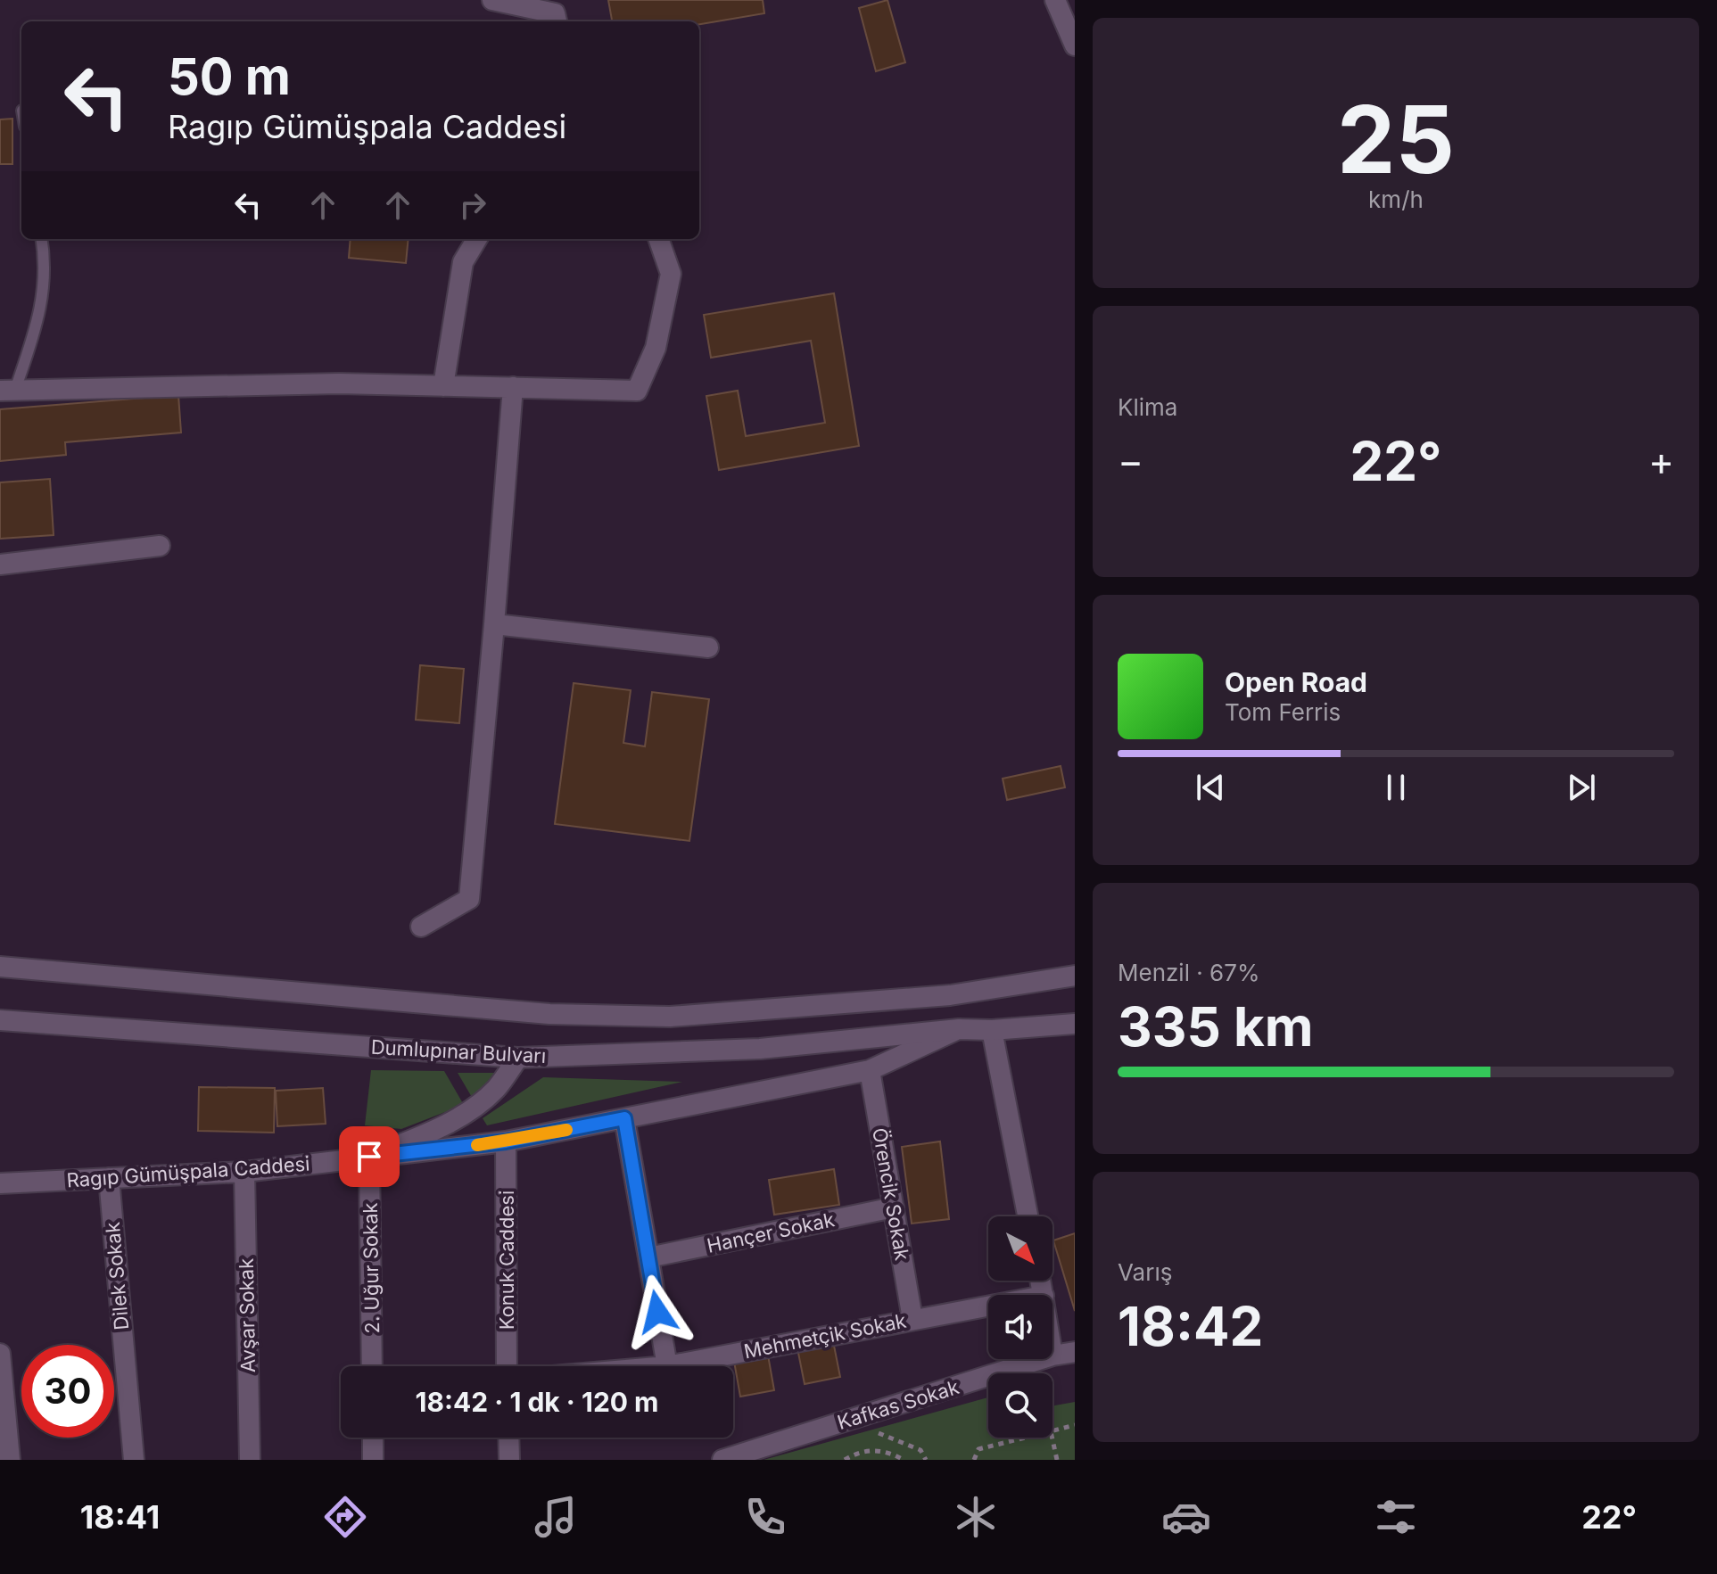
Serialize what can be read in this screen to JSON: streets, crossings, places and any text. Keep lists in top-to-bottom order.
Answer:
{
  "streets": {
    "street": [
      "Dumlupınar Bulvarı",
      "Ragıp Gümüşpala Caddesi",
      "Örencik Sokak",
      "Hançer Sokak",
      "Konuk Caddesi",
      "2. Uğur Sokak",
      "Dilek Sokak",
      "Avşar Sokak",
      "Mehmetçik Sokak",
      "Kafkas Sokak"
    ]
  },
  "crossings": [
    ["Dumlupınar Bulvarı", "Ragıp Gümüşpala Caddesi"],
    ["Ragıp Gümüşpala Caddesi", "Örencik Sokak"],
    ["Ragıp Gümüşpala Caddesi", "Konuk Caddesi"],
    ["Ragıp Gümüşpala Caddesi", "2. Uğur Sokak"],
    ["Ragıp Gümüşpala Caddesi", "Dilek Sokak"],
    ["Ragıp Gümüşpala Caddesi", "Avşar Sokak"],
    ["Örencik Sokak", "Hançer Sokak"],
    ["Örencik Sokak", "Mehmetçik Sokak"]
  ],
  "north": "bottom right",
  "page": {
    "tile": [
      ["25", "km/h"],
      "Klima",
      ["Menzil · 67%", "335 km"],
      ["Varış", "18:42"]
    ],
    "turn": ["50 m", "Ragıp Gümüşpala Caddesi"],
    "heat": ["−", "22°", "+"],
    "song": ["Open Road", "Tom Ferris"],
    "limit": "30",
    "trip": "18:42 · 1 dk · 120 m",
    "tabs": ["18:41", "22°"]
  }
}
